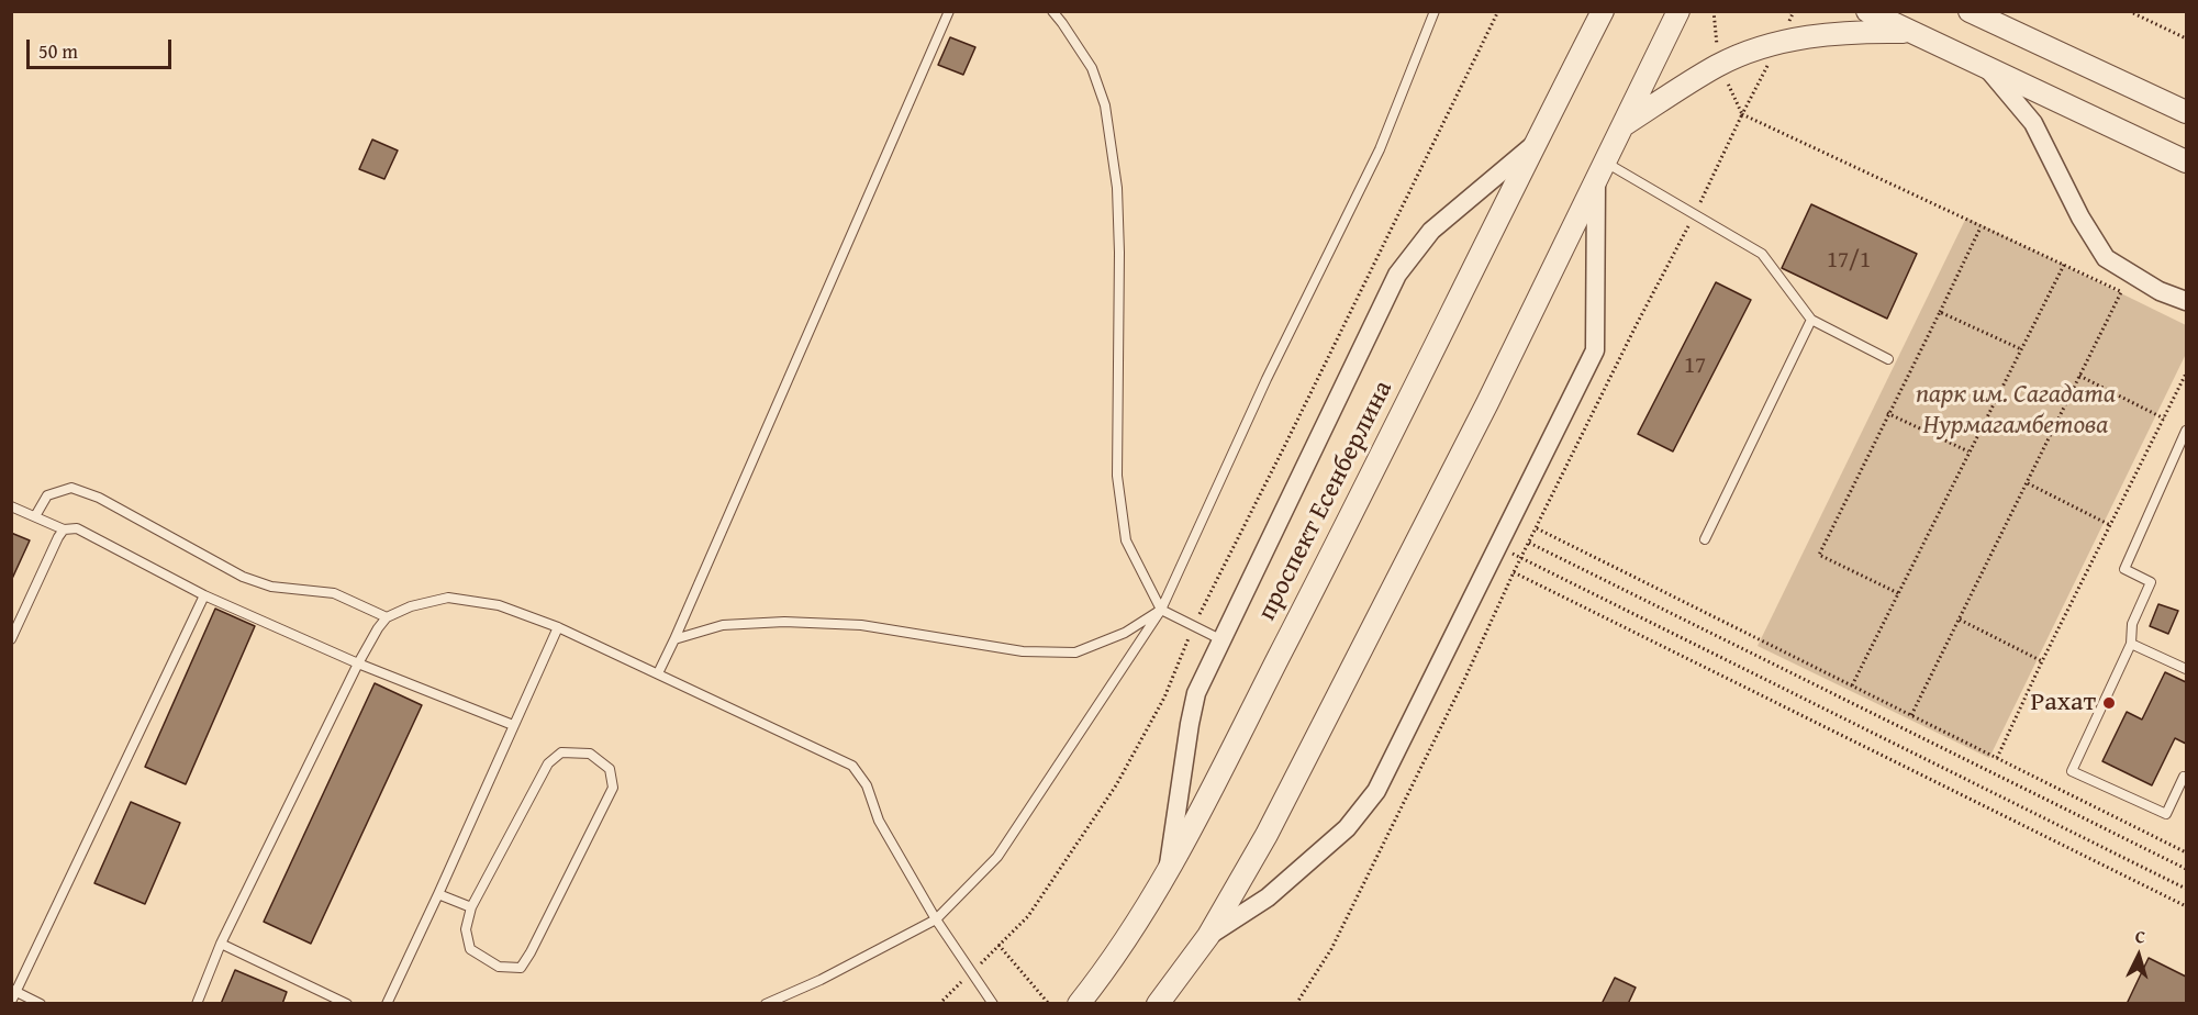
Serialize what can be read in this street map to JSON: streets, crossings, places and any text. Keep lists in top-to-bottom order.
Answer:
{
  "streets": {
    "street": ["проспект Есенберлина"]
  },
  "parks": ["парк им. Сагадата Нурмагамбетова"],
  "places": ["Рахат"],
  "house_numbers": ["17/1", "17"],
  "scale_bar": "50 m",
  "north": "top"
}
